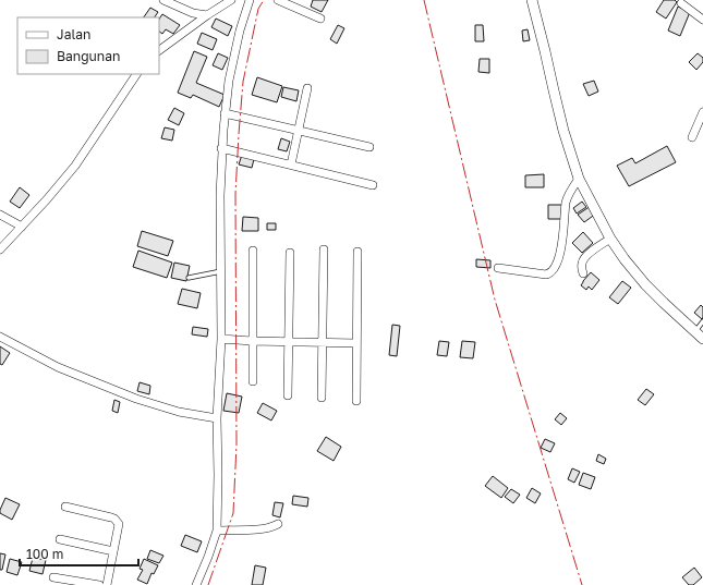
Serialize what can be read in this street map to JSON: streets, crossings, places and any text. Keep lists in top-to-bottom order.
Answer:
{
  "legend": ["Jalan", "Bangunan"],
  "scale_bar": "100 m"
}
